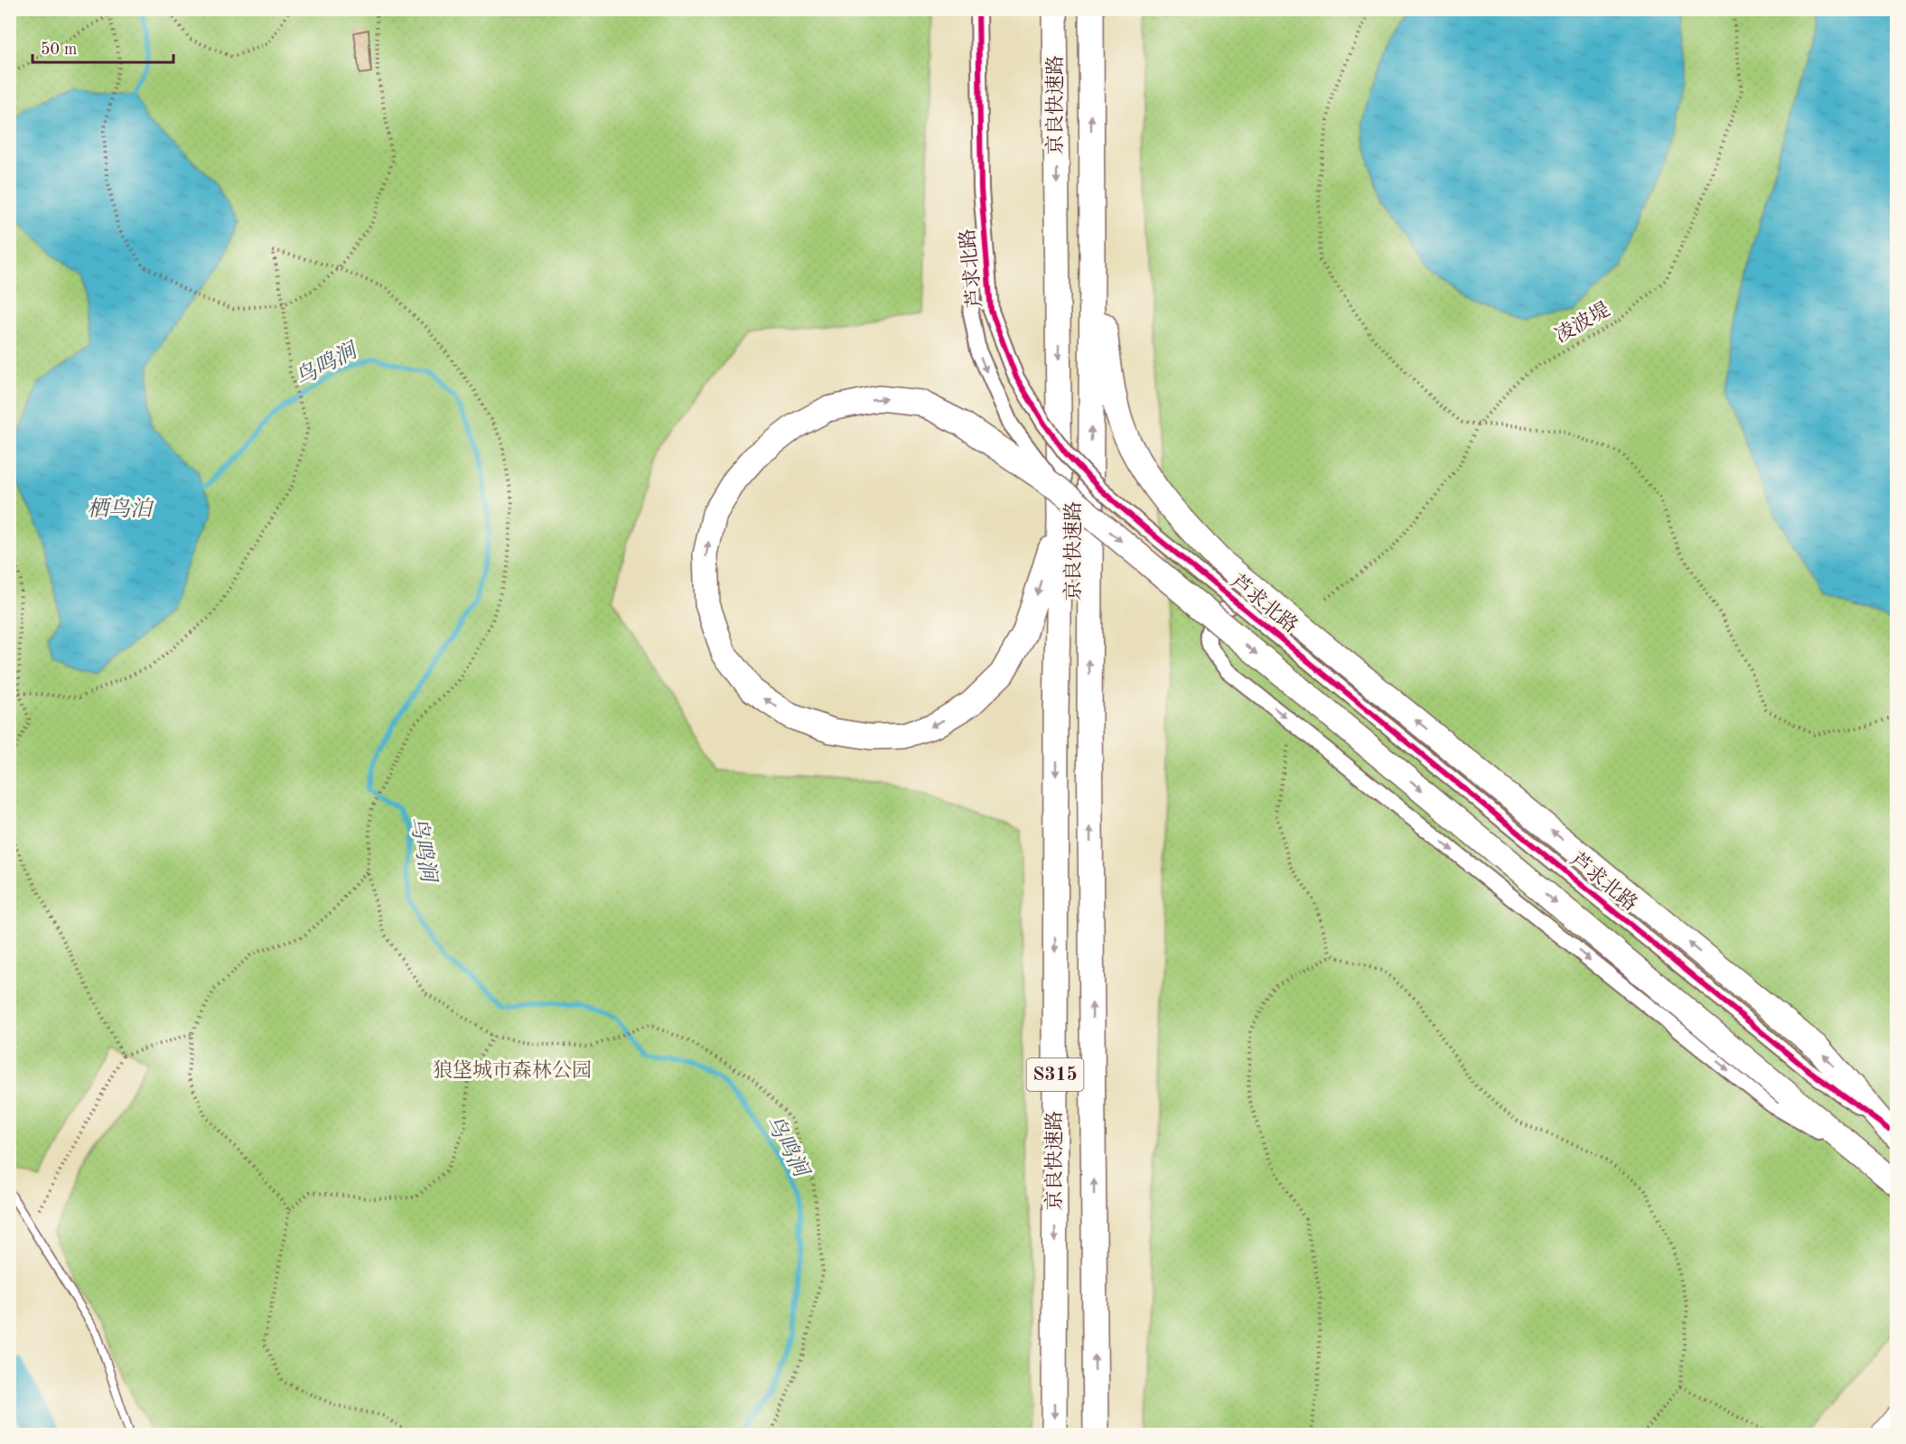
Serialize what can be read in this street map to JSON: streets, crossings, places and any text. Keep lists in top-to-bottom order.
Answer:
{
  "streets": {
    "highway": ["京良快速路", "S315"],
    "street": ["芦求北路"],
    "path": ["凌波堤"]
  },
  "water": ["鸟鸣涧", "栖鸟泊"],
  "parks": ["狼垡城市森林公园"],
  "scale_bar": "50 m"
}
